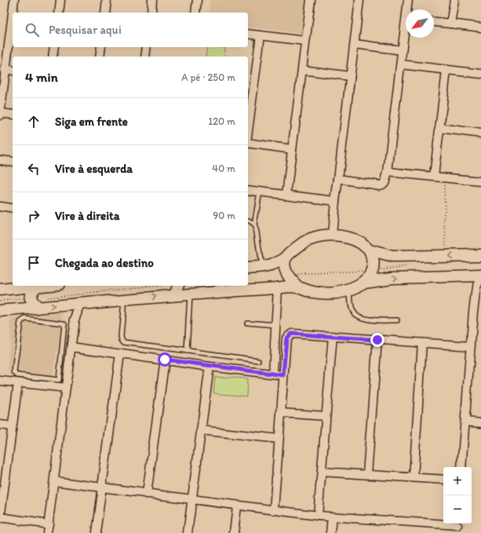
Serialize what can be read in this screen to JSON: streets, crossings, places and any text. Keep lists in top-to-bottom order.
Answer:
{
  "north": "bottom left",
  "page": {
    "search": "Pesquisar aqui",
    "heading": ["4 min", "A pé · 250 m"],
    "list": [
      ["Siga em frente", "120 m"],
      ["Vire à esquerda", "40 m"],
      ["Vire à direita", "90 m"],
      "Chegada ao destino"
    ],
    "map_buttons": ["+", "−"]
  }
}
